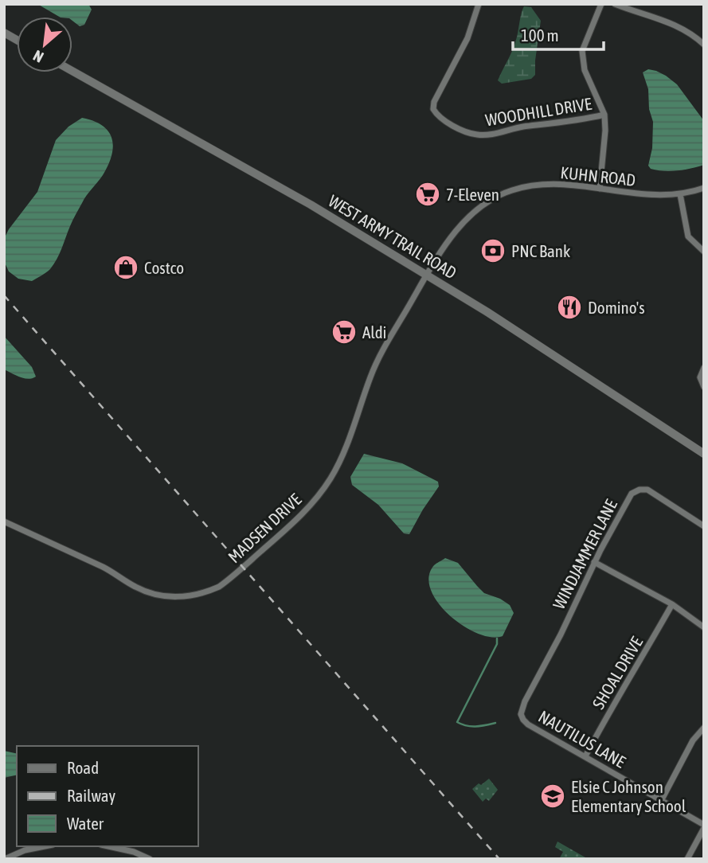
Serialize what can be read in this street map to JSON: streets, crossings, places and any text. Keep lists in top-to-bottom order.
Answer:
{
  "streets": {
    "main road": ["WEST ARMY TRAIL ROAD"],
    "street": [
      "WOODHILL DRIVE",
      "KUHN ROAD",
      "MADSEN DRIVE",
      "WINDJAMMER LANE",
      "SHOAL DRIVE",
      "NAUTILUS LANE"
    ]
  },
  "crossings": [
    ["KUHN ROAD", "WEST ARMY TRAIL ROAD"],
    ["KUHN ROAD", "MADSEN DRIVE"],
    ["WEST ARMY TRAIL ROAD", "MADSEN DRIVE"],
    ["WINDJAMMER LANE", "NAUTILUS LANE"],
    ["SHOAL DRIVE", "NAUTILUS LANE"]
  ],
  "places": {
    "supermarket": ["7-Eleven", "Aldi"],
    "bank": ["PNC Bank"],
    "shop": ["Costco"],
    "restaurant": ["Domino's"],
    "school or university": ["Elsie C Johnson Elementary School"]
  },
  "legend": ["Road", "Railway", "Water"],
  "scale_bar": "100 m",
  "north": "bottom left"
}
